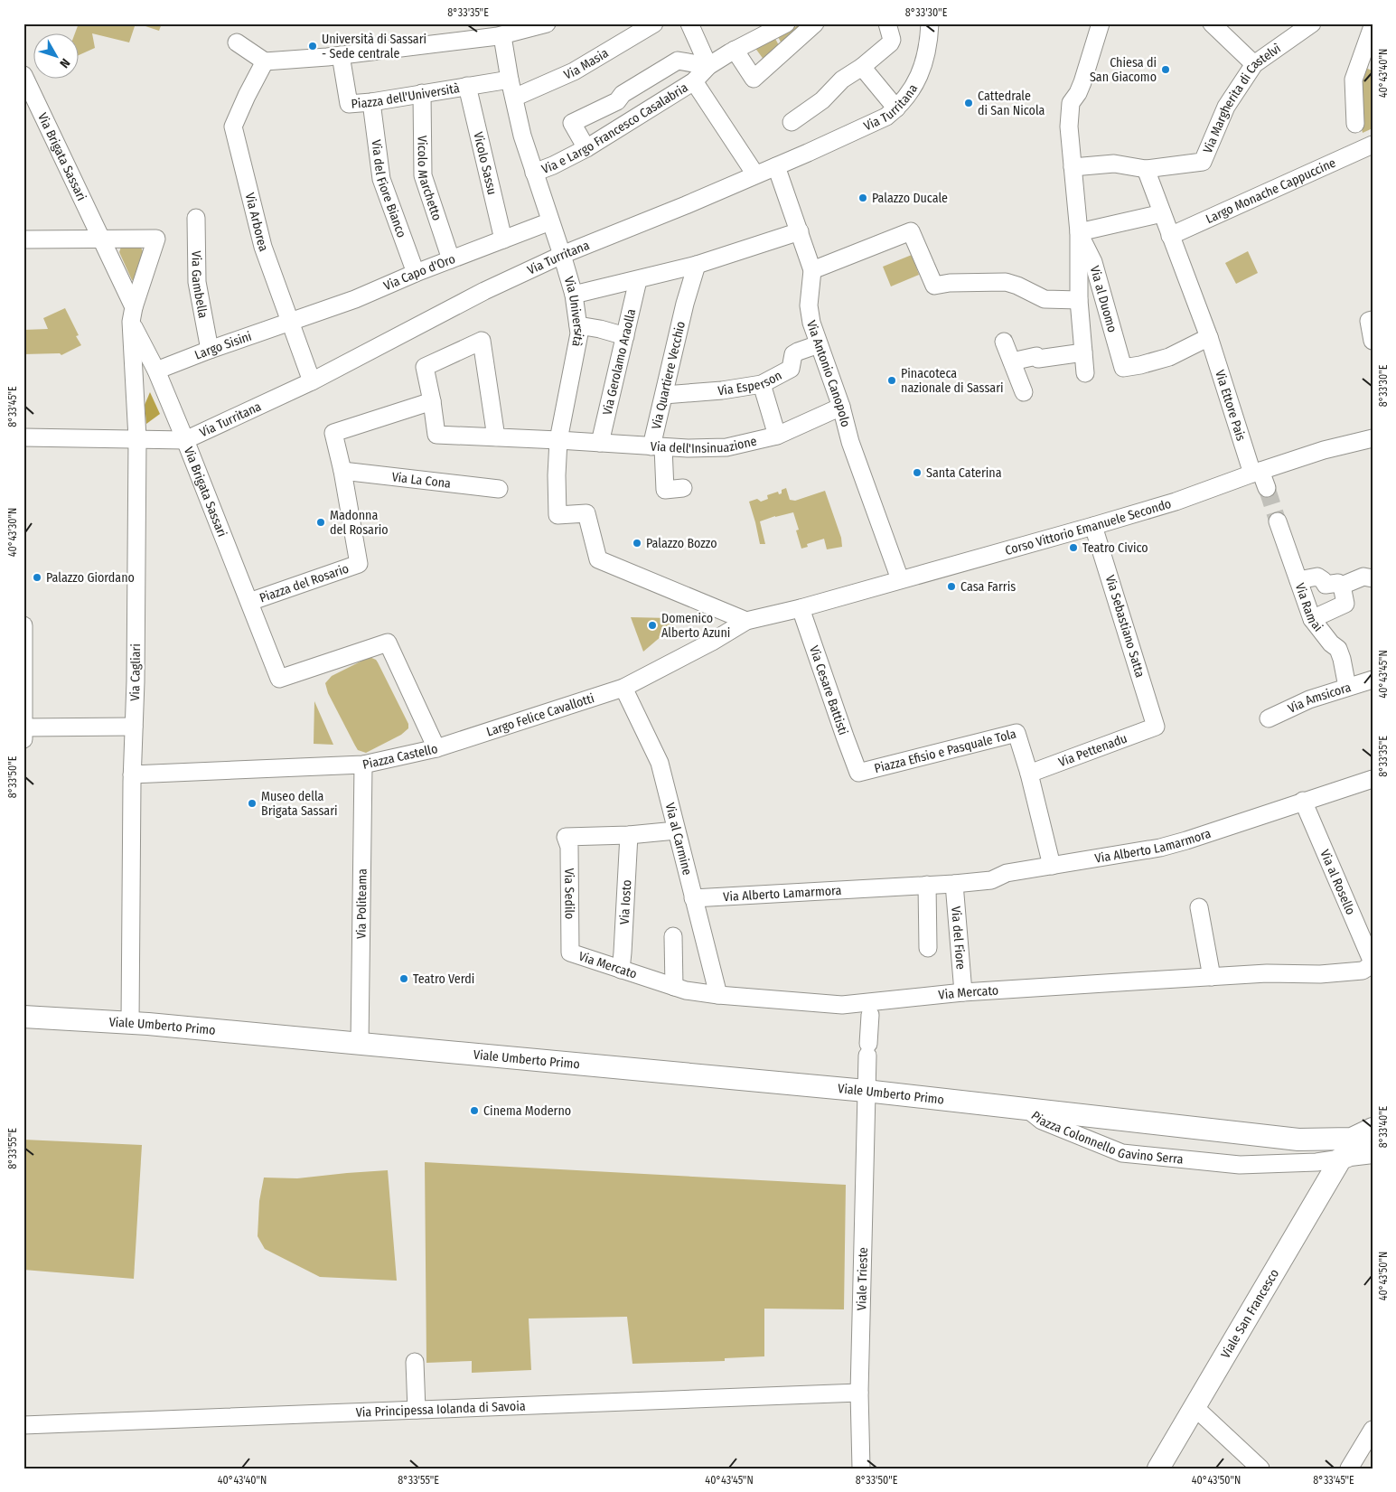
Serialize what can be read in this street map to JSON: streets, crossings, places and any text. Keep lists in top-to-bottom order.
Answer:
{
  "streets": {
    "main road": ["Viale Umberto Primo", "Piazza Colonnello Gavino Serra", "Viale San Francesco"],
    "street": [
      "Via Masia",
      "Piazza dell'Università",
      "Via Margherita di Castelvì",
      "Via Turritana",
      "Via e Largo Francesco Casalabria",
      "Via Brigata Sassari",
      "Vicolo Sassu",
      "Vicolo Marchetto",
      "Via del Fiore Bianco",
      "Largo Monache Cappuccine",
      "Via Arborea",
      "Via Capo d'Oro",
      "Via Gambella",
      "Via al Duomo",
      "Via Università",
      "Largo Sisini",
      "Via Gerolamo Araolla",
      "Via Antonio Canopolo",
      "Via Quartiere Vecchio",
      "Via Esperson",
      "Via Ettore Pais",
      "Via dell'Insinuazione",
      "Via La Cona",
      "Corso Vittorio Emanuele Secondo",
      "Piazza del Rosario",
      "Via Ramai",
      "Via Sebastiano Satta",
      "Via Cagliari",
      "Via Cesare Battisti",
      "Via Amsicora",
      "Largo Felice Cavallotti",
      "Via Pettenadu",
      "Piazza Castello",
      "Piazza Efisio e Pasquale Tola",
      "Via al Carmine",
      "Via Alberto Lamarmora",
      "Via al Rosello",
      "Via Sedilo",
      "Via Iosto",
      "Via Politeama",
      "Via del Fiore",
      "Via Mercato",
      "Viale Trieste",
      "Via Principessa Iolanda di Savoia"
    ]
  },
  "crossings": [
    ["Via Masia", "Via Università"],
    ["Piazza dell'Università", "Vicolo Sassu"],
    ["Piazza dell'Università", "Vicolo Marchetto"],
    ["Piazza dell'Università", "Via del Fiore Bianco"],
    ["Piazza dell'Università", "Via Università"],
    ["Via Margherita di Castelvì", "Via Ettore Pais"],
    ["Via Turritana", "Via Brigata Sassari"],
    ["Via Turritana", "Via Arborea"],
    ["Via Turritana", "Via Università"],
    ["Via Turritana", "Via Antonio Canopolo"],
    ["Via Turritana", "Via Cagliari"],
    ["Via e Largo Francesco Casalabria", "Via Università"],
    ["Via Brigata Sassari", "Largo Sisini"],
    ["Via Brigata Sassari", "Piazza del Rosario"],
    ["Via Brigata Sassari", "Via Cagliari"],
    ["Via Brigata Sassari", "Piazza Castello"],
    ["Vicolo Sassu", "Via Capo d'Oro"],
    ["Vicolo Marchetto", "Via Capo d'Oro"],
    ["Via del Fiore Bianco", "Via Capo d'Oro"],
    ["Largo Monache Cappuccine", "Via Ettore Pais"],
    ["Via Arborea", "Via Capo d'Oro"],
    ["Via Arborea", "Largo Sisini"],
    ["Via Capo d'Oro", "Via Università"],
    ["Via Capo d'Oro", "Largo Sisini"],
    ["Via Gambella", "Largo Sisini"],
    ["Via al Duomo", "Via Ettore Pais"],
    ["Via Università", "Via dell'Insinuazione"],
    ["Via Università", "Corso Vittorio Emanuele Secondo"],
    ["Via Università", "Largo Felice Cavallotti"],
    ["Via Gerolamo Araolla", "Via dell'Insinuazione"],
    ["Via Antonio Canopolo", "Via Esperson"],
    ["Via Antonio Canopolo", "Via dell'Insinuazione"],
    ["Via Antonio Canopolo", "Corso Vittorio Emanuele Secondo"],
    ["Via Quartiere Vecchio", "Via Esperson"],
    ["Via Quartiere Vecchio", "Via dell'Insinuazione"],
    ["Via Ettore Pais", "Corso Vittorio Emanuele Secondo"],
    ["Via La Cona", "Piazza del Rosario"],
    ["Corso Vittorio Emanuele Secondo", "Via Sebastiano Satta"],
    ["Corso Vittorio Emanuele Secondo", "Via Cesare Battisti"],
    ["Corso Vittorio Emanuele Secondo", "Largo Felice Cavallotti"],
    ["Via Ramai", "Via Amsicora"],
    ["Via Sebastiano Satta", "Via Pettenadu"],
    ["Via Cagliari", "Piazza Castello"],
    ["Via Cagliari", "Viale Umberto Primo"],
    ["Via Cesare Battisti", "Piazza Efisio e Pasquale Tola"],
    ["Largo Felice Cavallotti", "Piazza Castello"],
    ["Largo Felice Cavallotti", "Via al Carmine"],
    ["Via Pettenadu", "Piazza Efisio e Pasquale Tola"],
    ["Piazza Castello", "Via Politeama"],
    ["Via al Carmine", "Via Alberto Lamarmora"],
    ["Via al Carmine", "Via Mercato"],
    ["Via Alberto Lamarmora", "Via al Rosello"],
    ["Via Alberto Lamarmora", "Via del Fiore"],
    ["Via al Rosello", "Via Mercato"],
    ["Via Sedilo", "Via Iosto"],
    ["Via Sedilo", "Via Mercato"],
    ["Via Iosto", "Via Mercato"],
    ["Via Politeama", "Viale Umberto Primo"],
    ["Via del Fiore", "Via Mercato"],
    ["Via Mercato", "Viale Trieste"],
    ["Viale Umberto Primo", "Piazza Colonnello Gavino Serra"],
    ["Viale Umberto Primo", "Viale Trieste"],
    ["Piazza Colonnello Gavino Serra", "Viale San Francesco"],
    ["Viale Trieste", "Via Principessa Iolanda di Savoia"]
  ],
  "places": [
    "Università di Sassari - Sede centrale",
    "Chiesa di San Giacomo",
    "Cattedrale di San Nicola",
    "Palazzo Ducale",
    "Pinacoteca nazionale di Sassari",
    "Santa Caterina",
    "Madonna del Rosario",
    "Palazzo Bozzo",
    "Teatro Civico",
    "Palazzo Giordano",
    "Casa Farris",
    "Domenico Alberto Azuni",
    "Museo della Brigata Sassari",
    "Teatro Verdi",
    "Cinema Moderno"
  ],
  "north": "bottom right",
  "coordinates": [
    "8°33'35\"E",
    "8°33'30\"E",
    "40°43'40\"N",
    "8°33'45\"E",
    "40°43'30\"N",
    "40°43'45\"N",
    "8°33'50\"E",
    "8°33'40\"E",
    "8°33'55\"E",
    "40°43'50\"N"
  ]
}
